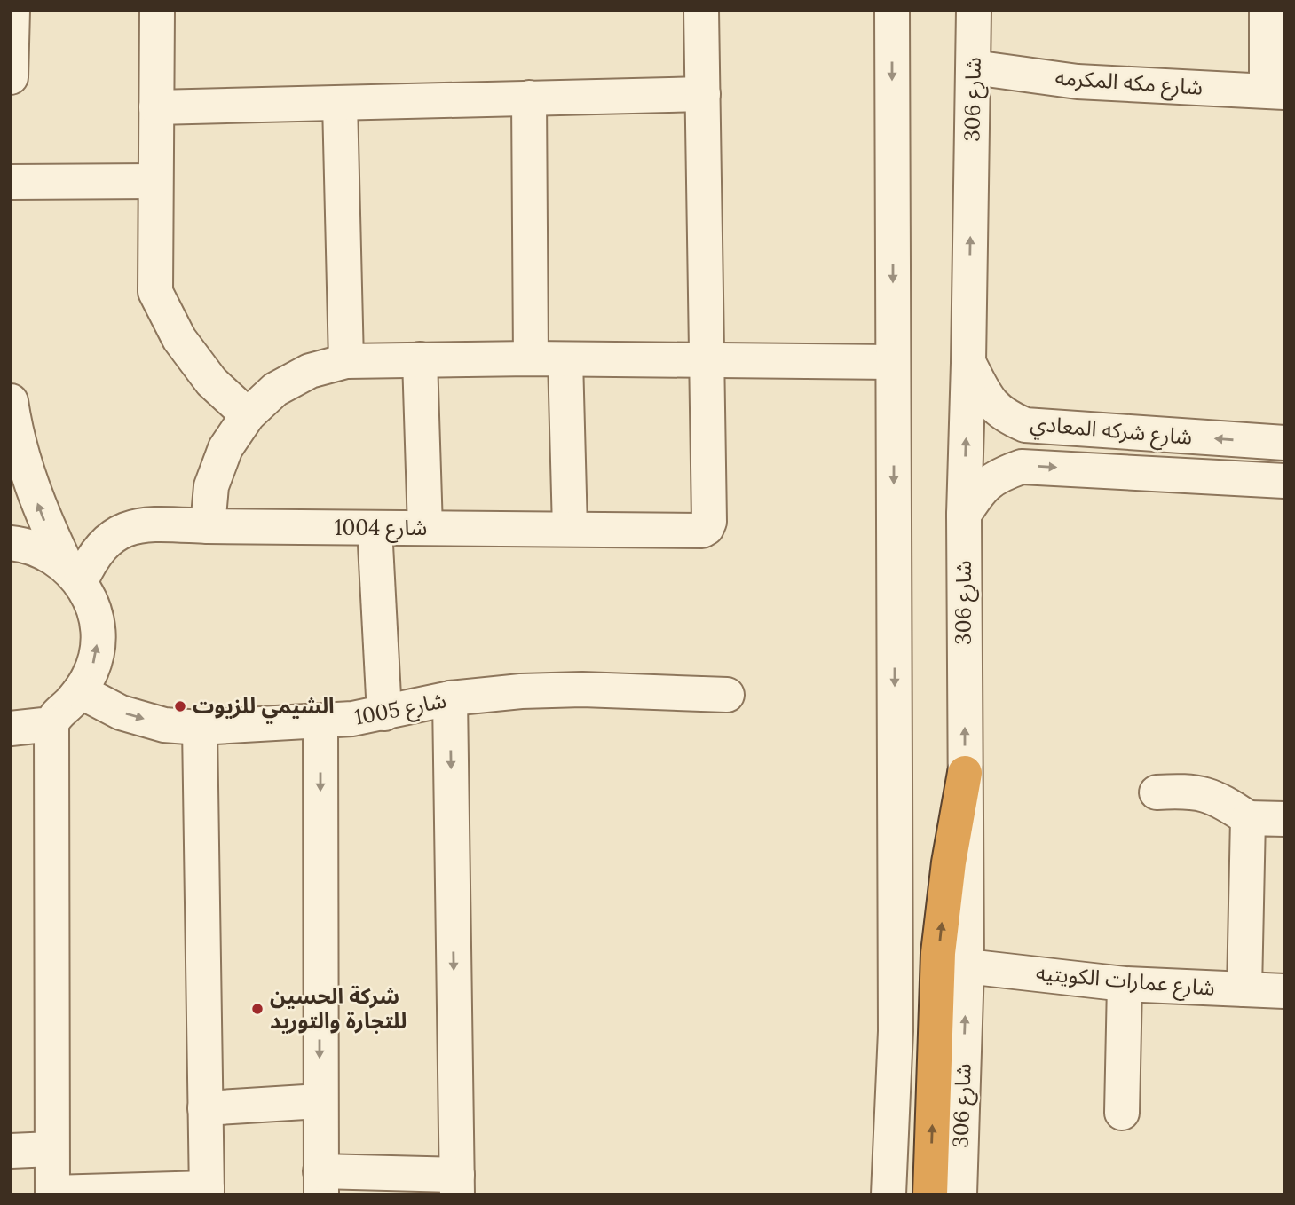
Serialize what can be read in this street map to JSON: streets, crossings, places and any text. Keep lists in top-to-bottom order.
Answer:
{
  "streets": {
    "street": [
      "شارع مكه المكرمه",
      "شارع 306",
      "شارع شركه المعادي",
      "شارع 1004",
      "شارع 1005",
      "شارع عمارات الكويتيه"
    ]
  },
  "crossings": [
    ["شارع مكه المكرمه", "شارع 306"],
    ["شارع 306", "شارع شركه المعادي"],
    ["شارع 306", "شارع عمارات الكويتيه"]
  ],
  "places": ["الشيمي للزيوت", "شركة الحسين للتجارة والتوريد"]
}
